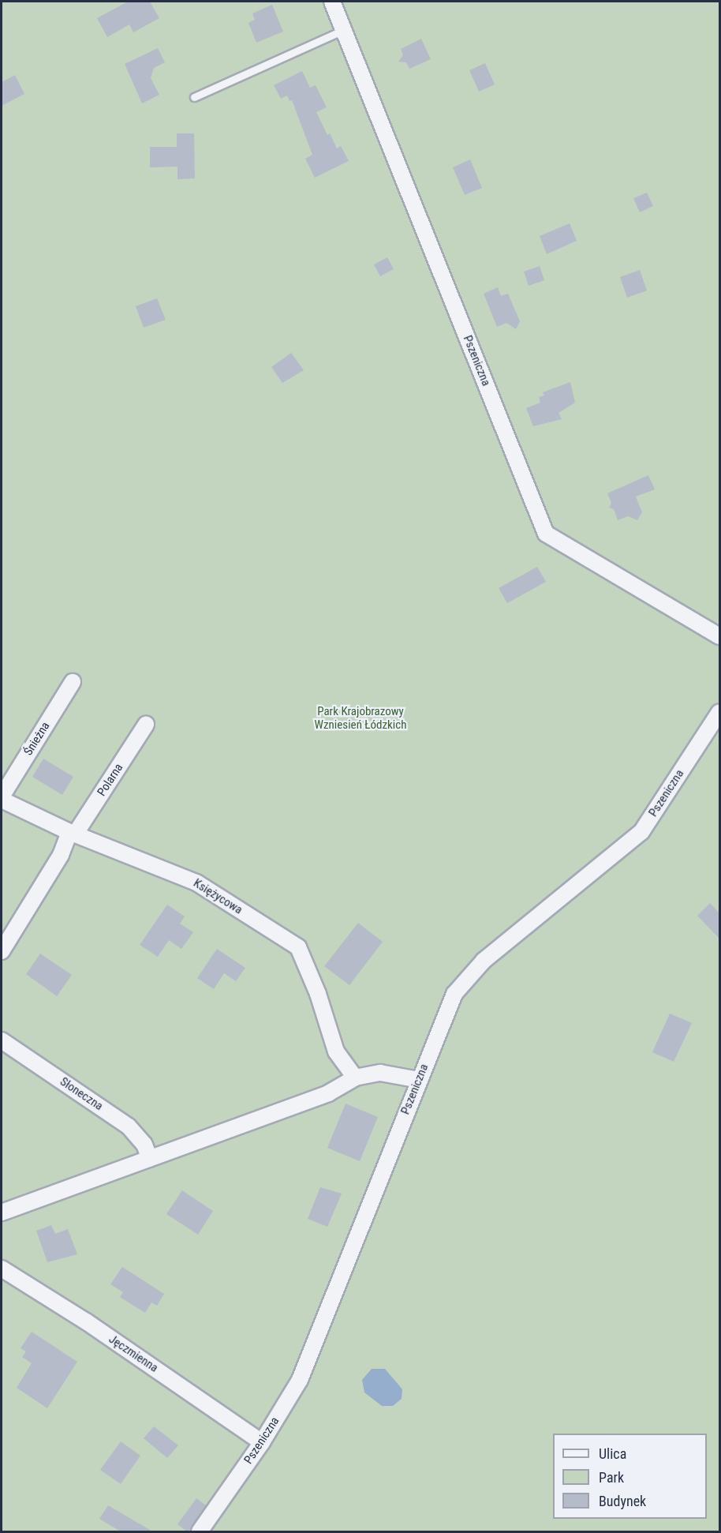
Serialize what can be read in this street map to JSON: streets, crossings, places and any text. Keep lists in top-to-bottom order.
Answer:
{
  "streets": {
    "street": [
      "Pszeniczna",
      "Śnieżna",
      "Polarna",
      "Księżycowa",
      "Słoneczna",
      "Jęczmienna"
    ]
  },
  "crossings": [
    ["Pszeniczna", "Jęczmienna"],
    ["Polarna", "Księżycowa"]
  ],
  "parks": ["Park Krajobrazowy Wzniesień Łódzkich"],
  "legend": ["Ulica", "Park", "Budynek"]
}
